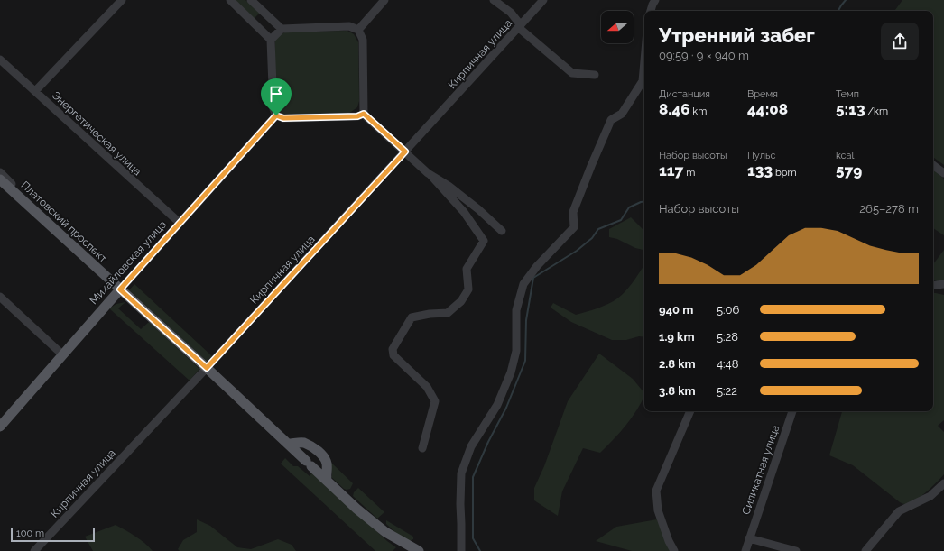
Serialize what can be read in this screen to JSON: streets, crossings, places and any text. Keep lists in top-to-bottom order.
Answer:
{
  "streets": {
    "main road": ["Платовский проспект", "Михайловская улица"],
    "street": ["Кирпичная улица", "Энергетическая улица", "Силикатная улица"]
  },
  "crossings": [
    ["Кирпичная улица", "Платовский проспект"],
    ["Энергетическая улица", "Михайловская улица"],
    ["Платовский проспект", "Михайловская улица"]
  ],
  "scale_bar": "100 m",
  "north": "left",
  "page": {
    "heading": ["Утренний забег", "09:59 · 9 × 940 m"],
    "stats": [
      ["Дистанция", "8.46 km"],
      ["Время", "44:08"],
      ["Темп", "5:13 /km"],
      ["Набор высоты", "117 m"],
      ["Пульс", "133 bpm"],
      ["kcal", "579"]
    ],
    "chart": ["Набор высоты", "265–278 m"],
    "list": [
      {
        "name": "940 m",
        "note": "5:06"
      },
      {
        "name": "1.9 km",
        "note": "5:28"
      },
      {
        "name": "2.8 km",
        "note": "4:48"
      },
      {
        "name": "3.8 km",
        "note": "5:22"
      }
    ],
    "scale": "100 m"
  }
}
